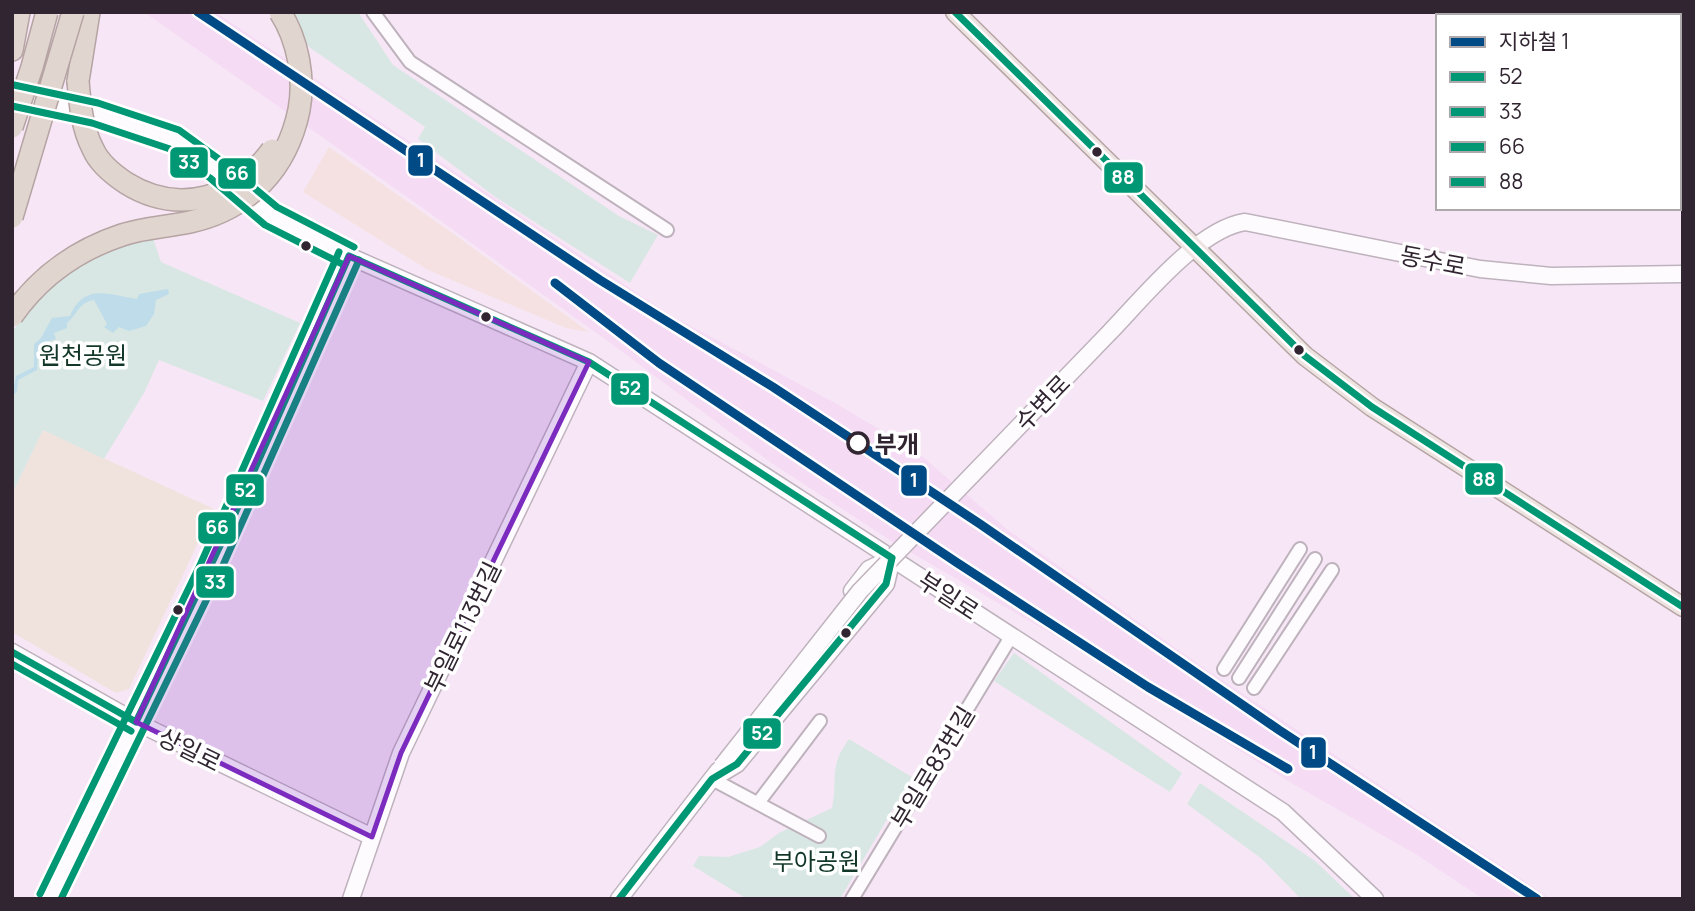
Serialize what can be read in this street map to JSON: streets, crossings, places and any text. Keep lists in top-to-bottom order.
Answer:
{
  "streets": {
    "street": [
      "동수로",
      "수변로",
      "부일로",
      "부일로113번길",
      "상일로",
      "부일로83번길"
    ]
  },
  "crossings": [
    ["동수로", "수변로"],
    ["수변로", "부일로"],
    ["부일로", "부일로113번길"],
    ["부일로", "부일로83번길"],
    ["부일로113번길", "상일로"]
  ],
  "parks": ["원천공원", "부아공원"],
  "places": ["부개"],
  "lines": [
    "metro line 1",
    "transit line 88",
    "transit line 66",
    "transit line 33",
    "transit line 52"
  ],
  "legend": [
    "지하철 1",
    "52",
    "33",
    "66",
    "88"
  ]
}
